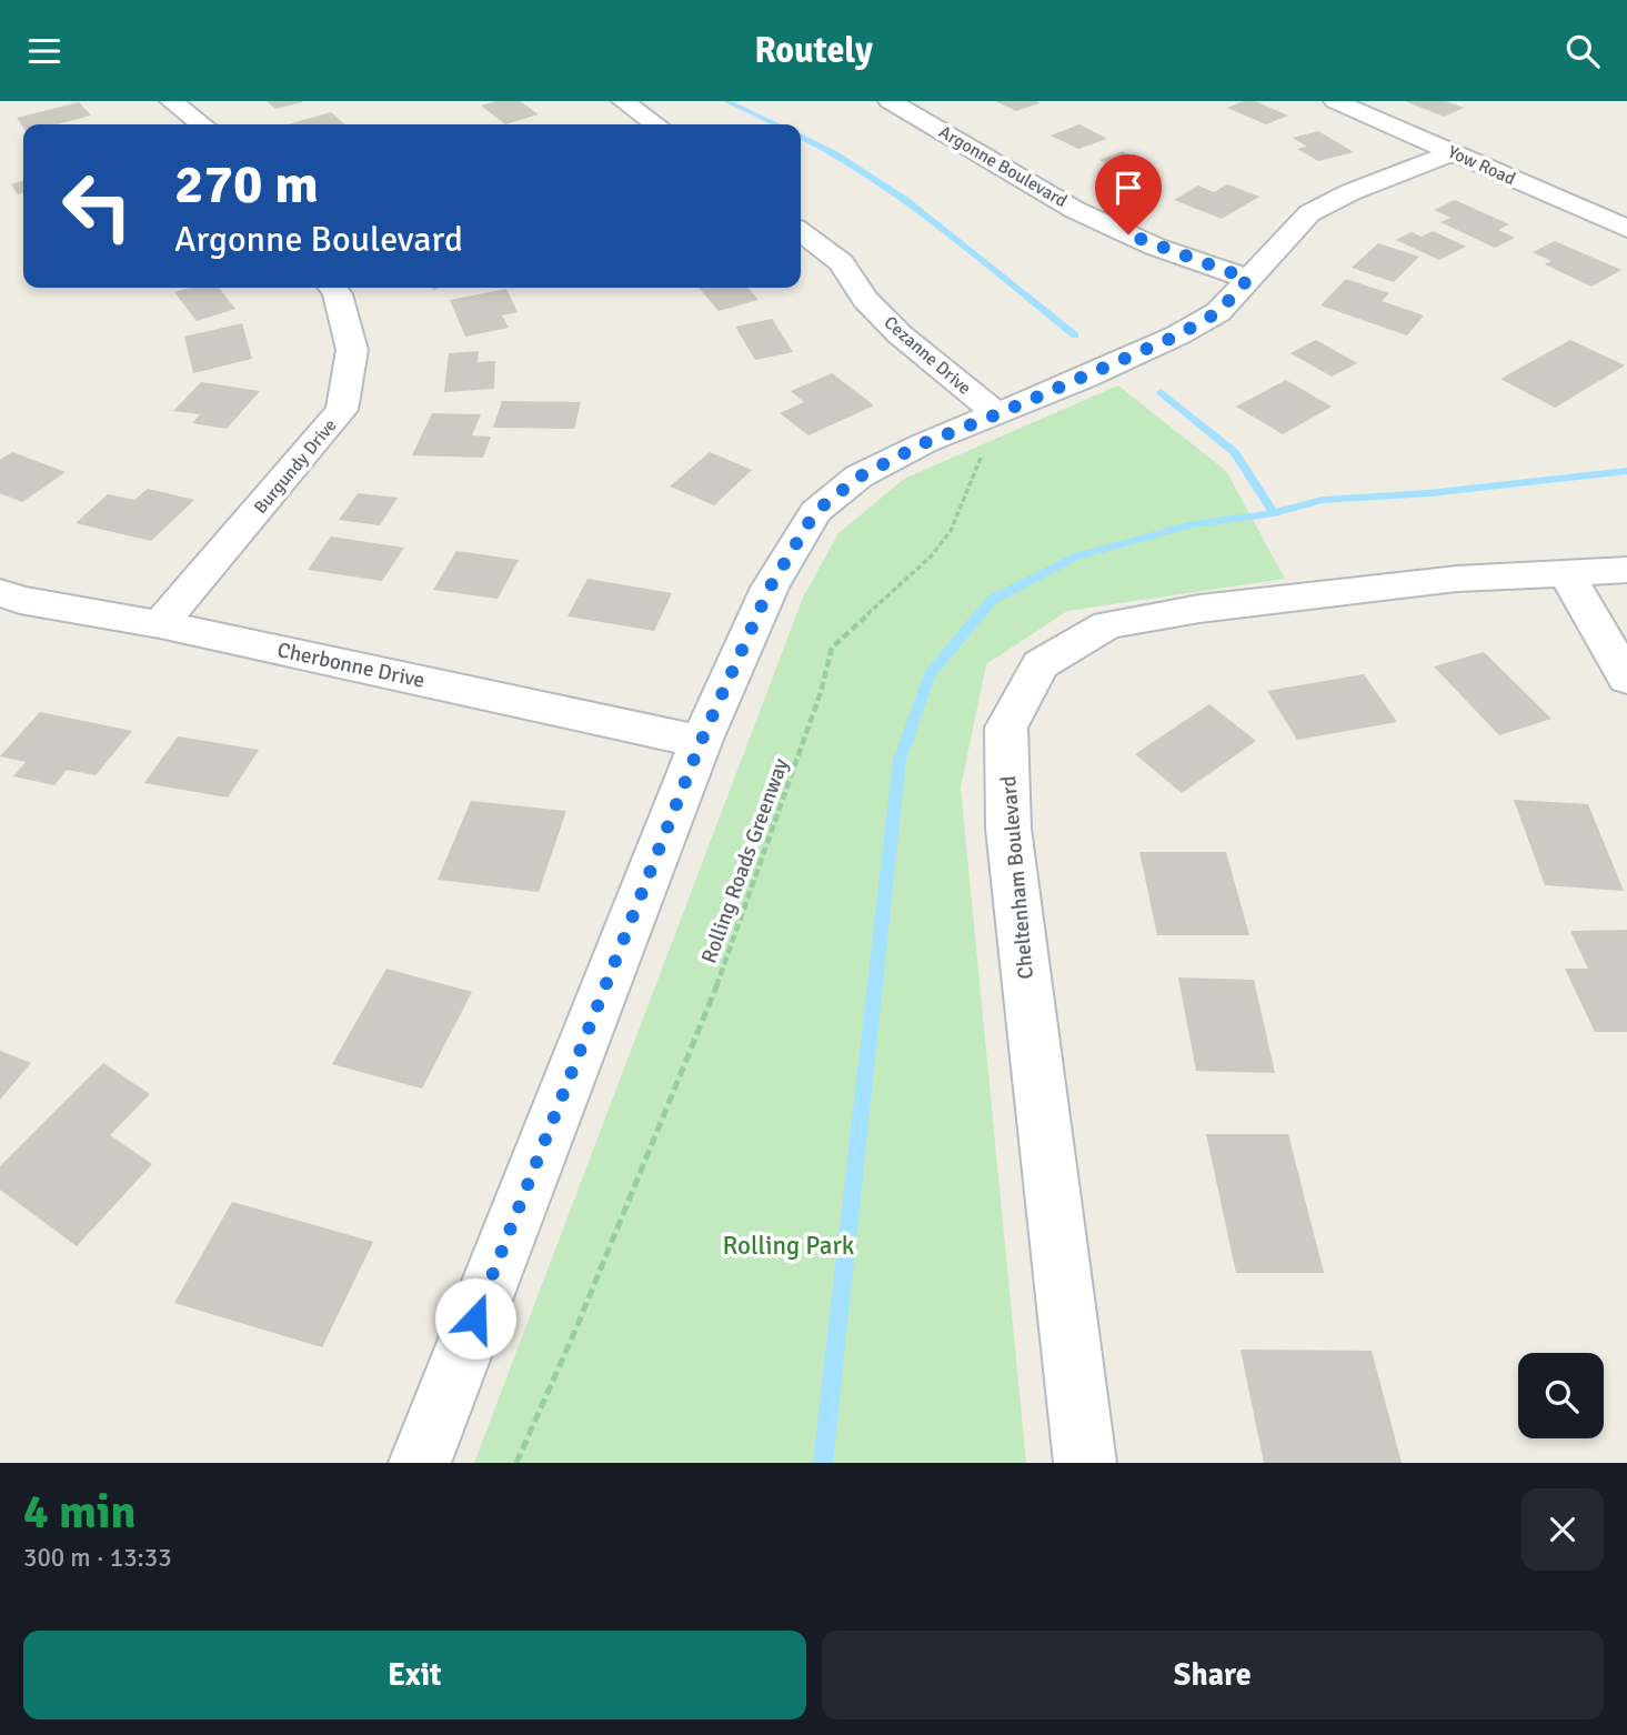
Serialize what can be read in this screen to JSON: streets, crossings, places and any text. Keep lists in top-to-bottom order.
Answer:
{
  "streets": {
    "street": [
      "Yow Road",
      "Argonne Boulevard",
      "Cezanne Drive",
      "Burgundy Drive",
      "Cherbonne Drive",
      "Cheltenham Boulevard"
    ],
    "path": ["Rolling Roads Greenway"]
  },
  "crossings": [
    ["Cezanne Drive", "Rolling Roads Greenway"],
    ["Burgundy Drive", "Cherbonne Drive"]
  ],
  "parks": ["Rolling Park"],
  "page": {
    "header": "Routely",
    "turn": ["270 m", "Argonne Boulevard"],
    "heading": ["4 min", "300 m · 13:33"],
    "buttons": ["Exit", "Share"]
  }
}
